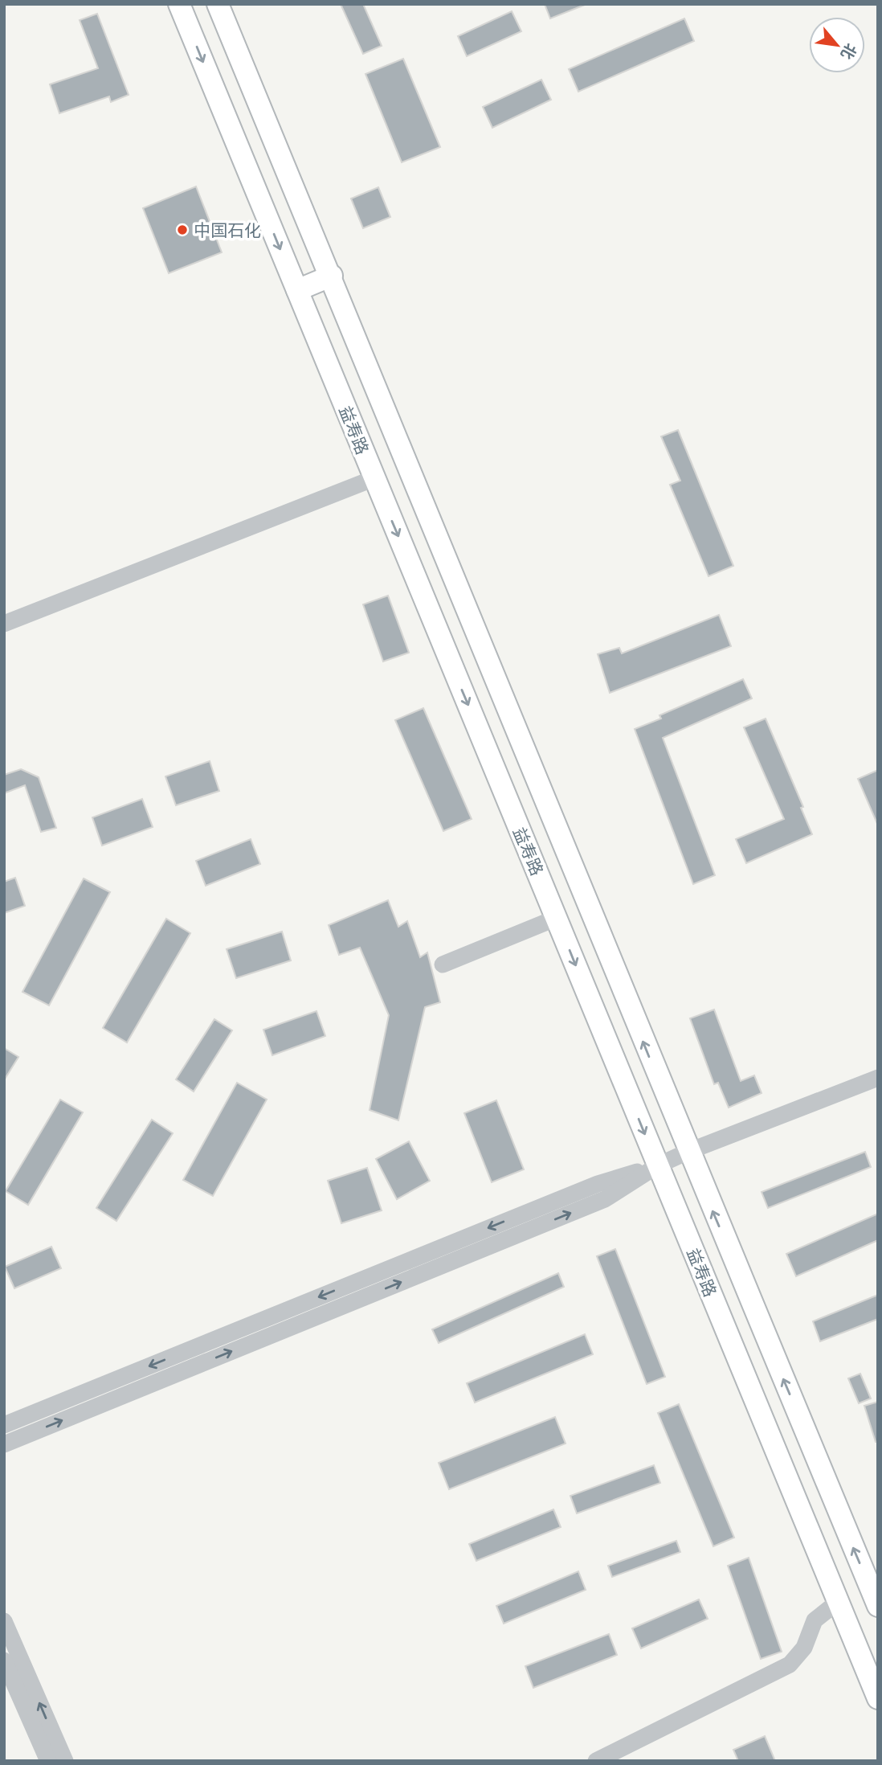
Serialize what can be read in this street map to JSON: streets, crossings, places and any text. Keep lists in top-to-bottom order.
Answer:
{
  "streets": {
    "main road": ["益寿路"]
  },
  "places": ["中国石化"],
  "north": "bottom right"
}
